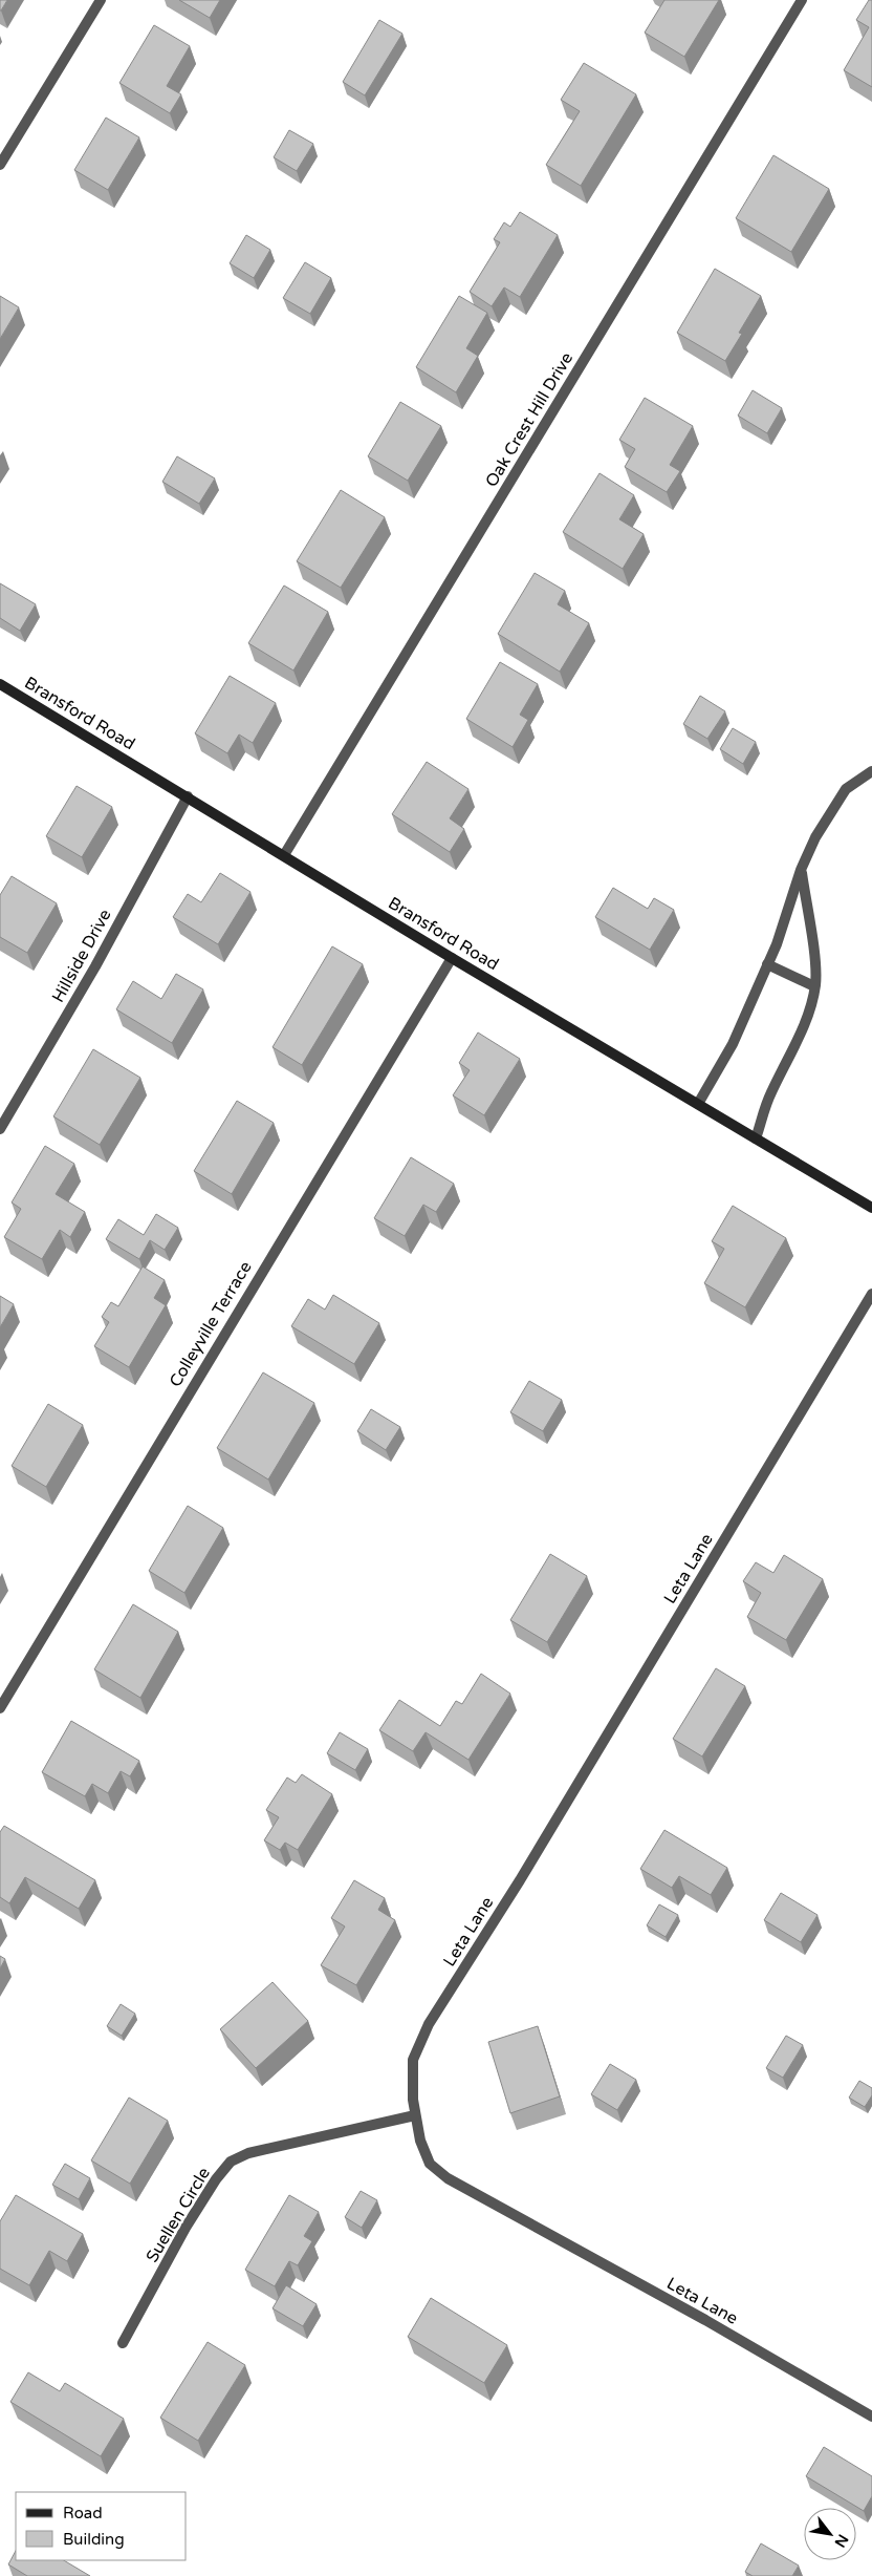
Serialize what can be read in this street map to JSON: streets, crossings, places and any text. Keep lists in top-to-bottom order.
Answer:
{
  "streets": {
    "street": [
      "Oak Crest Hill Drive",
      "Bransford Road",
      "Hillside Drive",
      "Colleyville Terrace",
      "Leta Lane",
      "Suellen Circle"
    ]
  },
  "crossings": [
    ["Oak Crest Hill Drive", "Bransford Road"],
    ["Bransford Road", "Hillside Drive"],
    ["Bransford Road", "Colleyville Terrace"],
    ["Leta Lane", "Suellen Circle"]
  ],
  "legend": ["Road", "Building"],
  "north": "bottom right"
}
